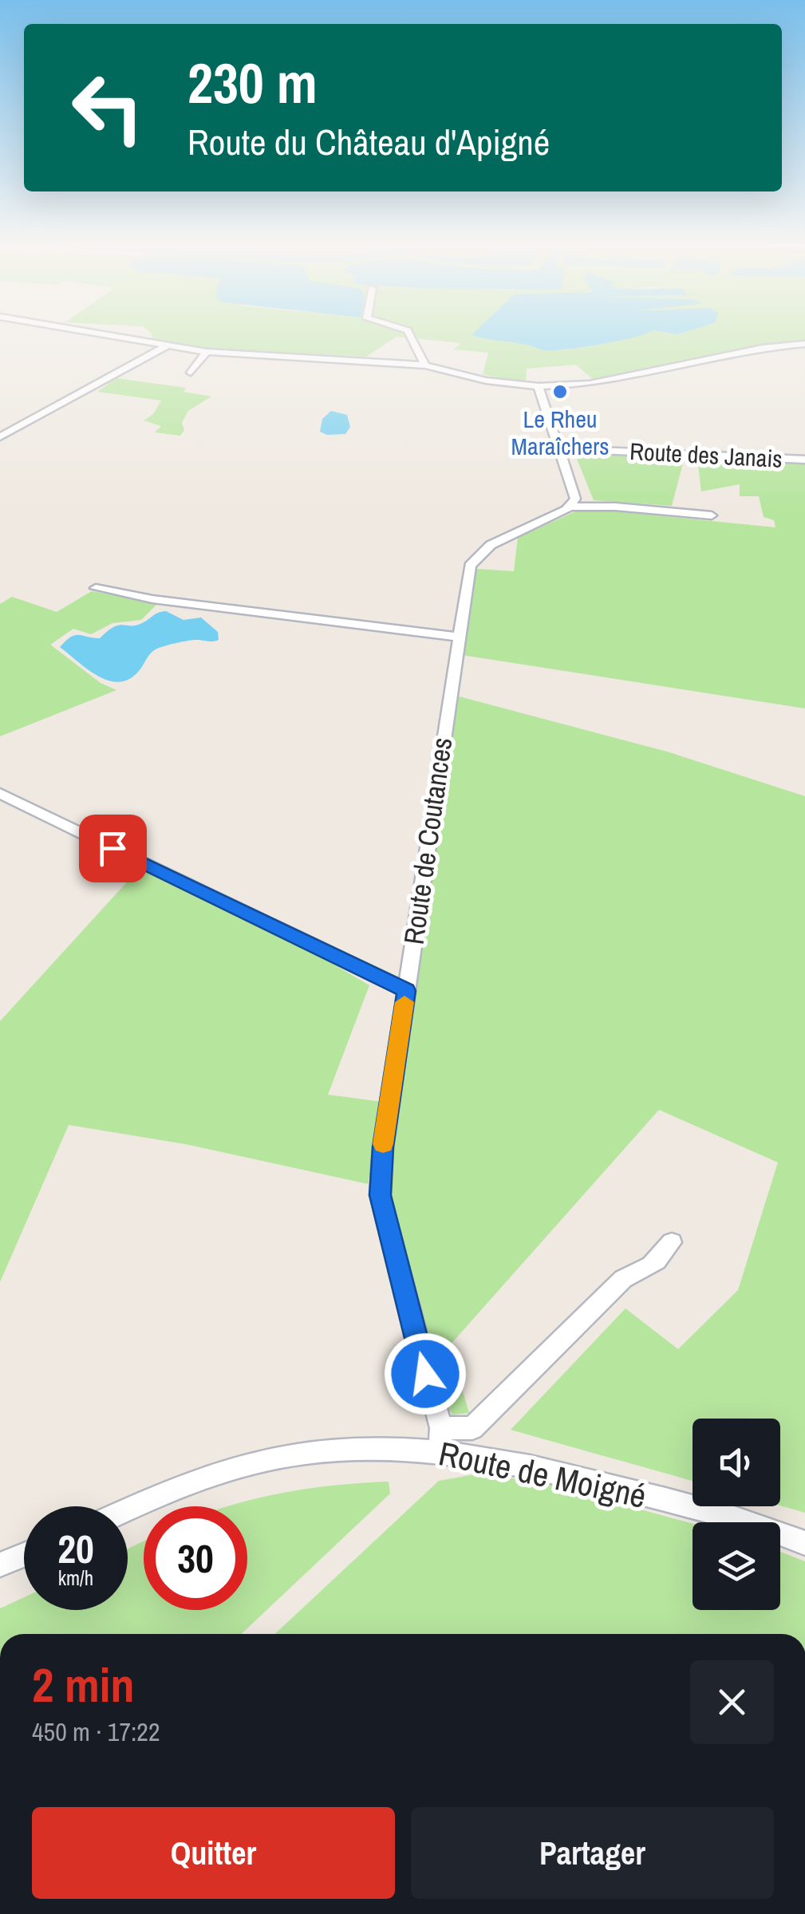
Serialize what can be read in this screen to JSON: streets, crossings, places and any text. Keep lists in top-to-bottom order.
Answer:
{
  "streets": {
    "street": ["Route des Janais", "Route de Coutances", "Route de Moigné"]
  },
  "crossings": [
    ["Route de Coutances", "Route de Moigné"]
  ],
  "places": ["Le Rheu Maraîchers"],
  "page": {
    "turn": ["230 m", "Route du Château d'Apigné"],
    "speed": "20 km/h",
    "limit": "30",
    "heading": ["2 min", "450 m · 17:22"],
    "buttons": ["Quitter", "Partager"]
  }
}
